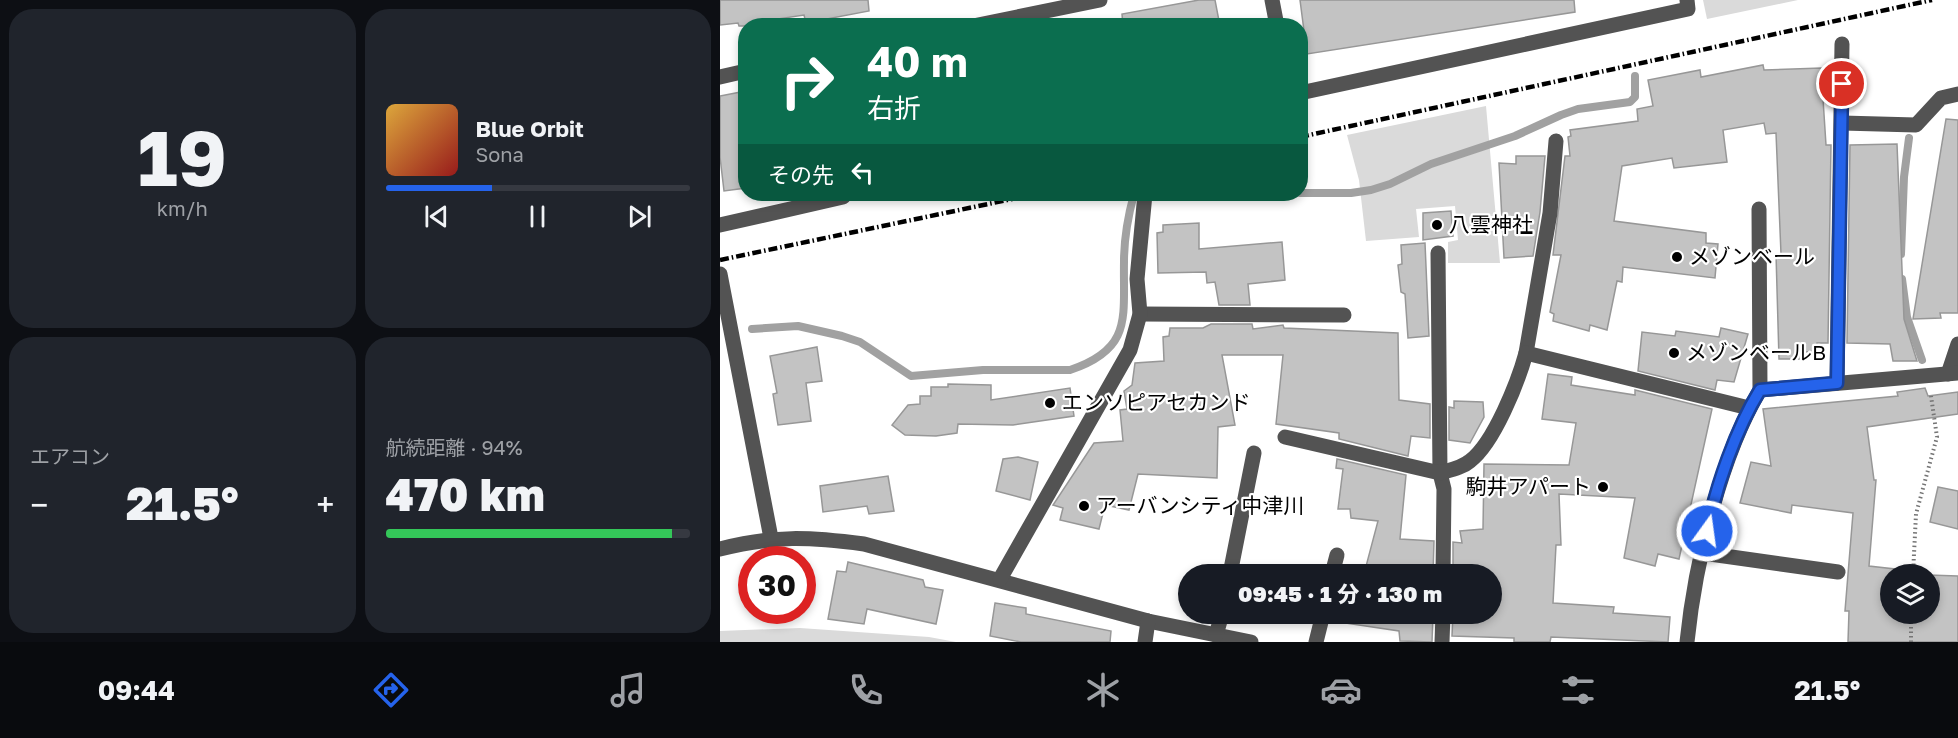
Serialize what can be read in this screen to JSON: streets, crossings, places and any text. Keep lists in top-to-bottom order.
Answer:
{
  "places": [
    "八雲神社",
    "メゾンベール",
    "メゾンベールB",
    "エンソピアセカンド",
    "駒井アパート",
    "アーバンシティ中津川"
  ],
  "page": {
    "tile": [
      ["19", "km/h"],
      "エアコン",
      ["航続距離 · 94%", "470 km"]
    ],
    "turn": ["40 m", "右折"],
    "song": ["Blue Orbit", "Sona"],
    "then": "その先",
    "heat": ["−", "21.5°", "+"],
    "limit": "30",
    "trip": "09:45 · 1 分 · 130 m",
    "tabs": ["09:44", "21.5°"]
  }
}
